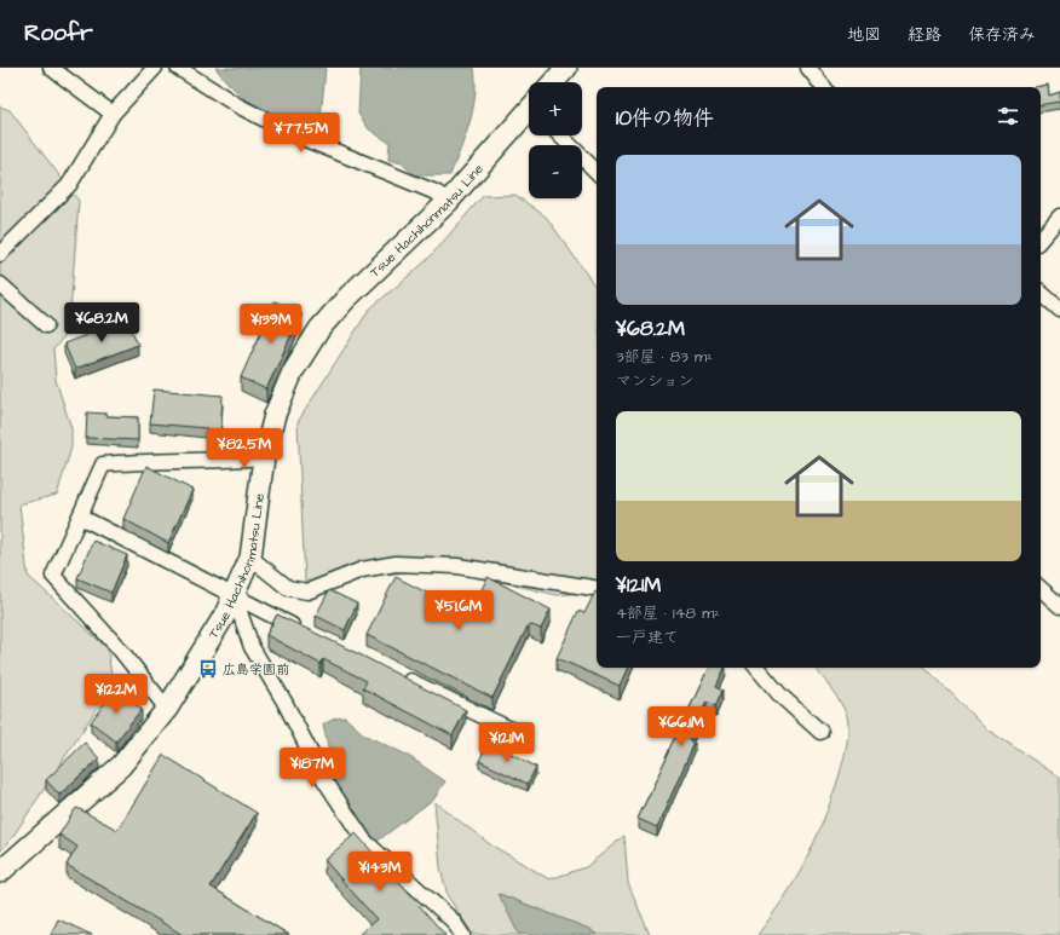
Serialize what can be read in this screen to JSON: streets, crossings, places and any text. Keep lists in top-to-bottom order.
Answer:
{
  "streets": {
    "main road": ["Tsue Hachihonmatsu Line"]
  },
  "places": {
    "bus stop": ["広島学園前"]
  },
  "page": {
    "header": "Roofr",
    "nav": ["地図", "経路", "保存済み"],
    "map_buttons": ["+", "−"],
    "heading": "10件の物件",
    "price": [
      "¥77.5M",
      "¥68.2M",
      "¥139M",
      "¥82.5M",
      "¥51.6M",
      "¥122M",
      "¥66.1M",
      "¥121M",
      "¥187M",
      "¥143M"
    ],
    "list": [
      {
        "name": "¥68.2M",
        "note": "3部屋 · 83 m² · マンション"
      },
      {
        "name": "¥121M",
        "note": "4部屋 · 148 m² · 一戸建て"
      }
    ]
  }
}
